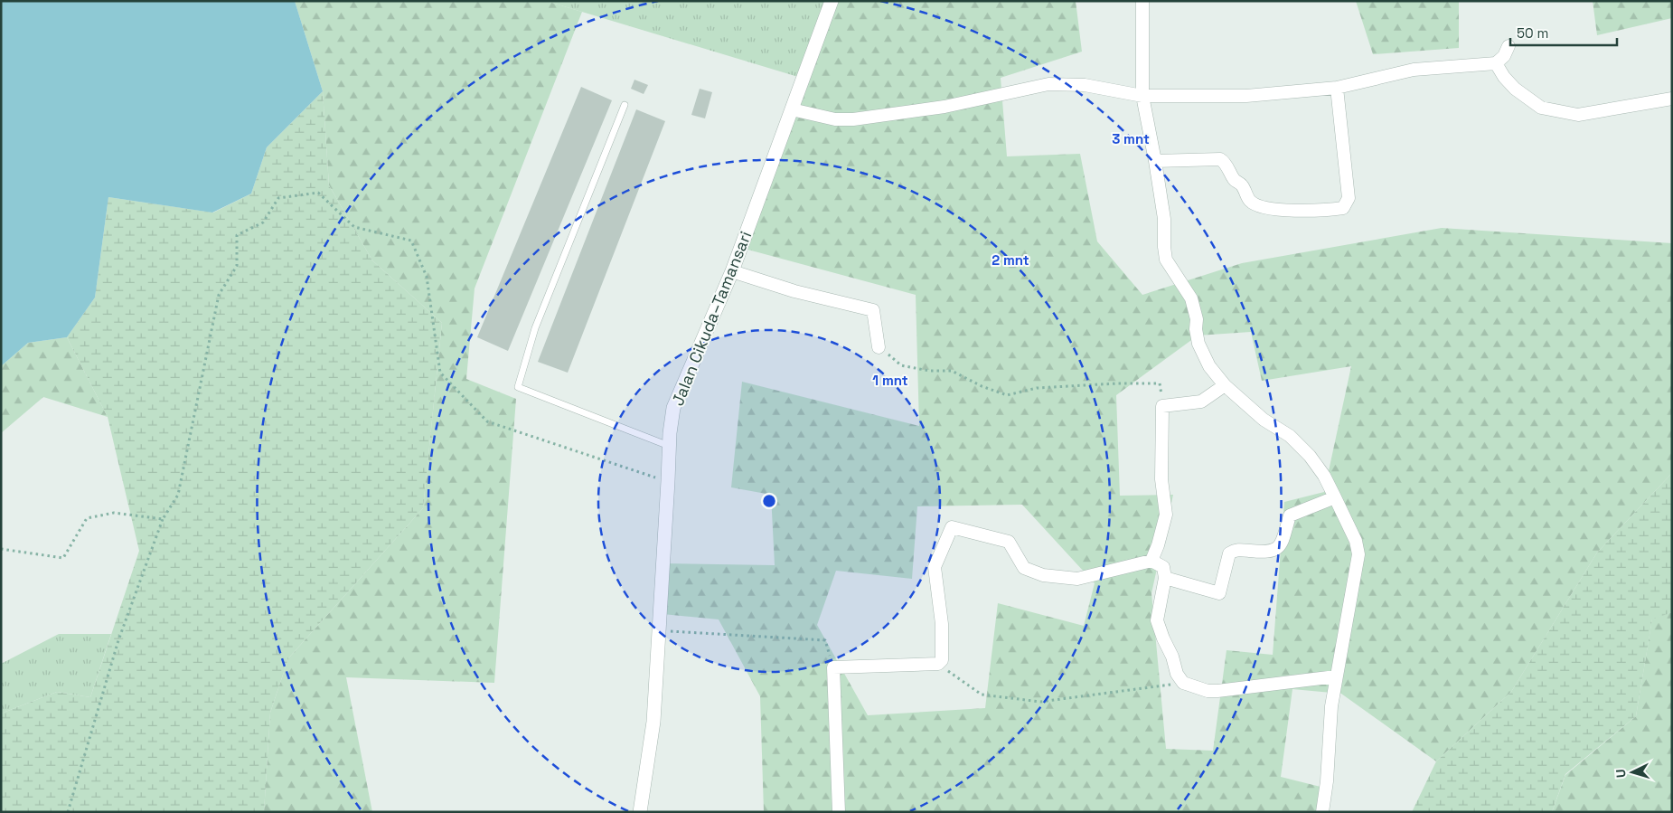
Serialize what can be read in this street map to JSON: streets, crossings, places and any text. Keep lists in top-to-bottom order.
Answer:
{
  "streets": {
    "street": ["Jalan Cikuda–Tamansari"]
  },
  "scale_bar": "50 m",
  "north": "left",
  "rings": ["3 mnt", "2 mnt", "1 mnt"]
}
